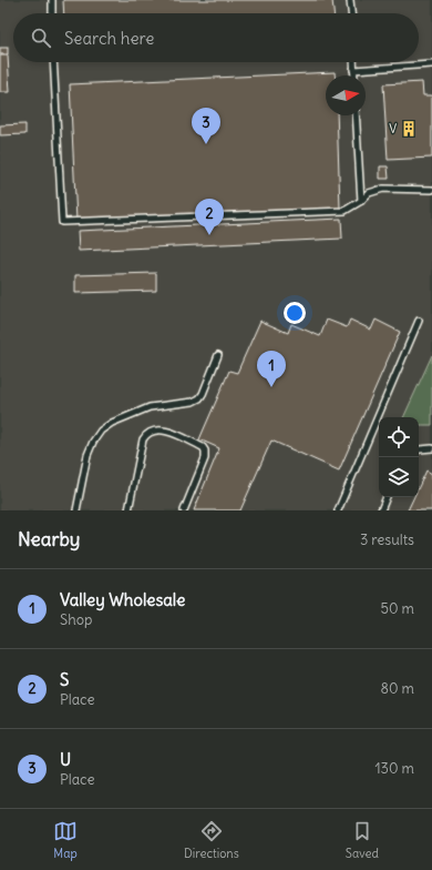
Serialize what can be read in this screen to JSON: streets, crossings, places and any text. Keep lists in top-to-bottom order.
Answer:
{
  "places": {
    "building": ["V"]
  },
  "north": "right",
  "page": {
    "search": "Search here",
    "pins": ["3", "2", "1"],
    "heading": ["Nearby", "3 results"],
    "list": [
      {
        "mark": "1",
        "name": "Valley Wholesale",
        "note": "Shop",
        "value": "50 m"
      },
      {
        "mark": "2",
        "name": "S",
        "note": "Place",
        "value": "80 m"
      },
      {
        "mark": "3",
        "name": "U",
        "note": "Place",
        "value": "130 m"
      }
    ],
    "nav": ["Map", "Directions", "Saved"]
  }
}
